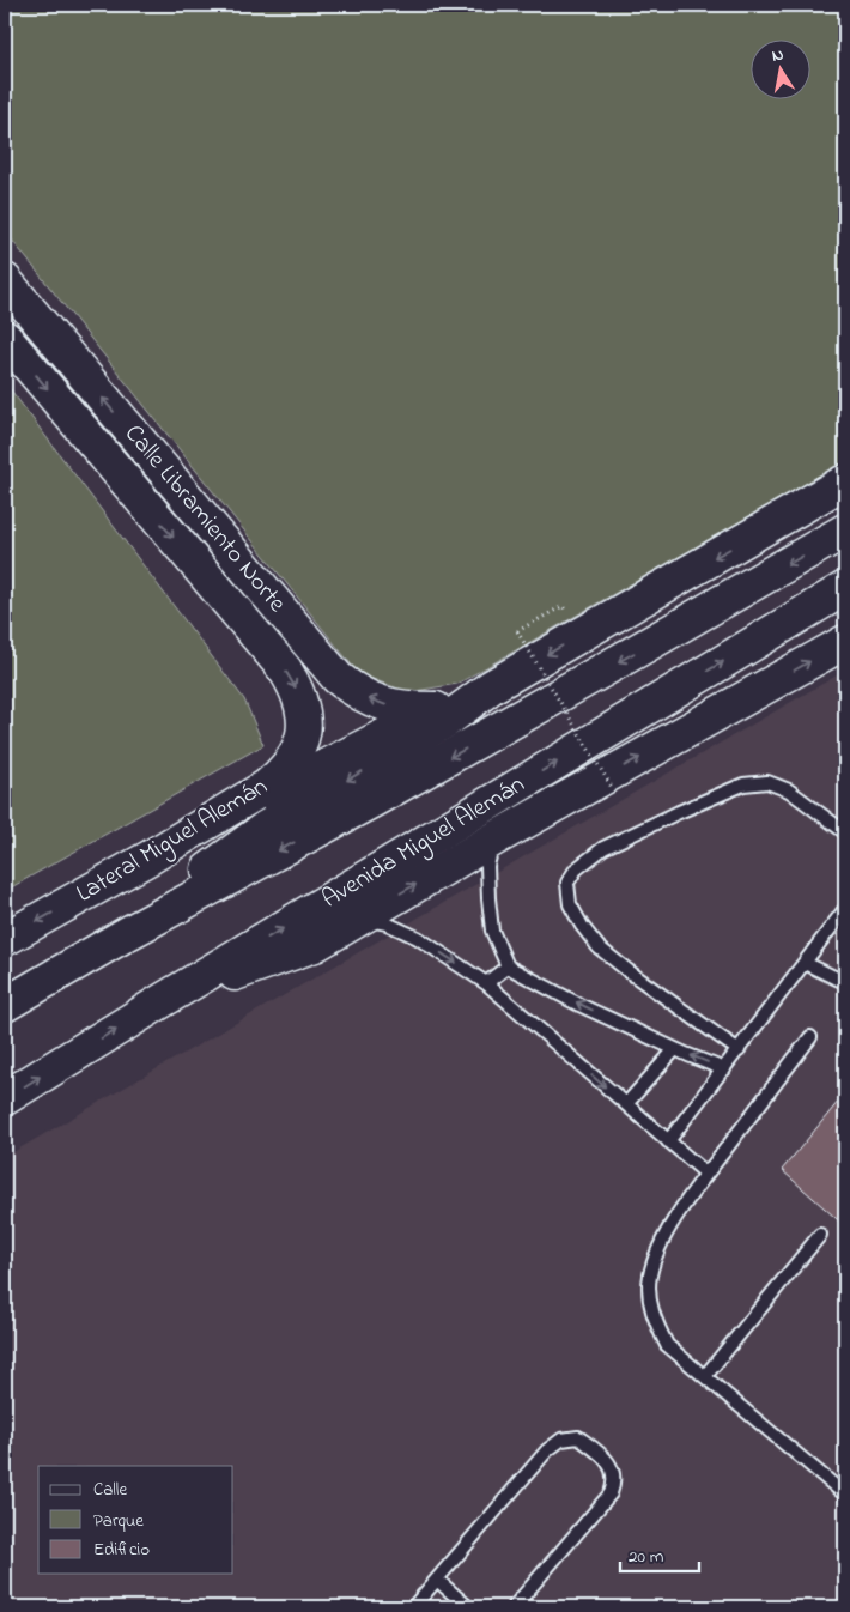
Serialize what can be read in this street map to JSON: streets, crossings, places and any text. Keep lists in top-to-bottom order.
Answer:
{
  "streets": {
    "main road": ["Calle Libramiento Norte", "Lateral Miguel Alemán", "Avenida Miguel Alemán"]
  },
  "crossings": [
    ["Calle Libramiento Norte", "Lateral Miguel Alemán"]
  ],
  "legend": ["Calle", "Parque", "Edificio"],
  "scale_bar": "20 m",
  "north": "top"
}
